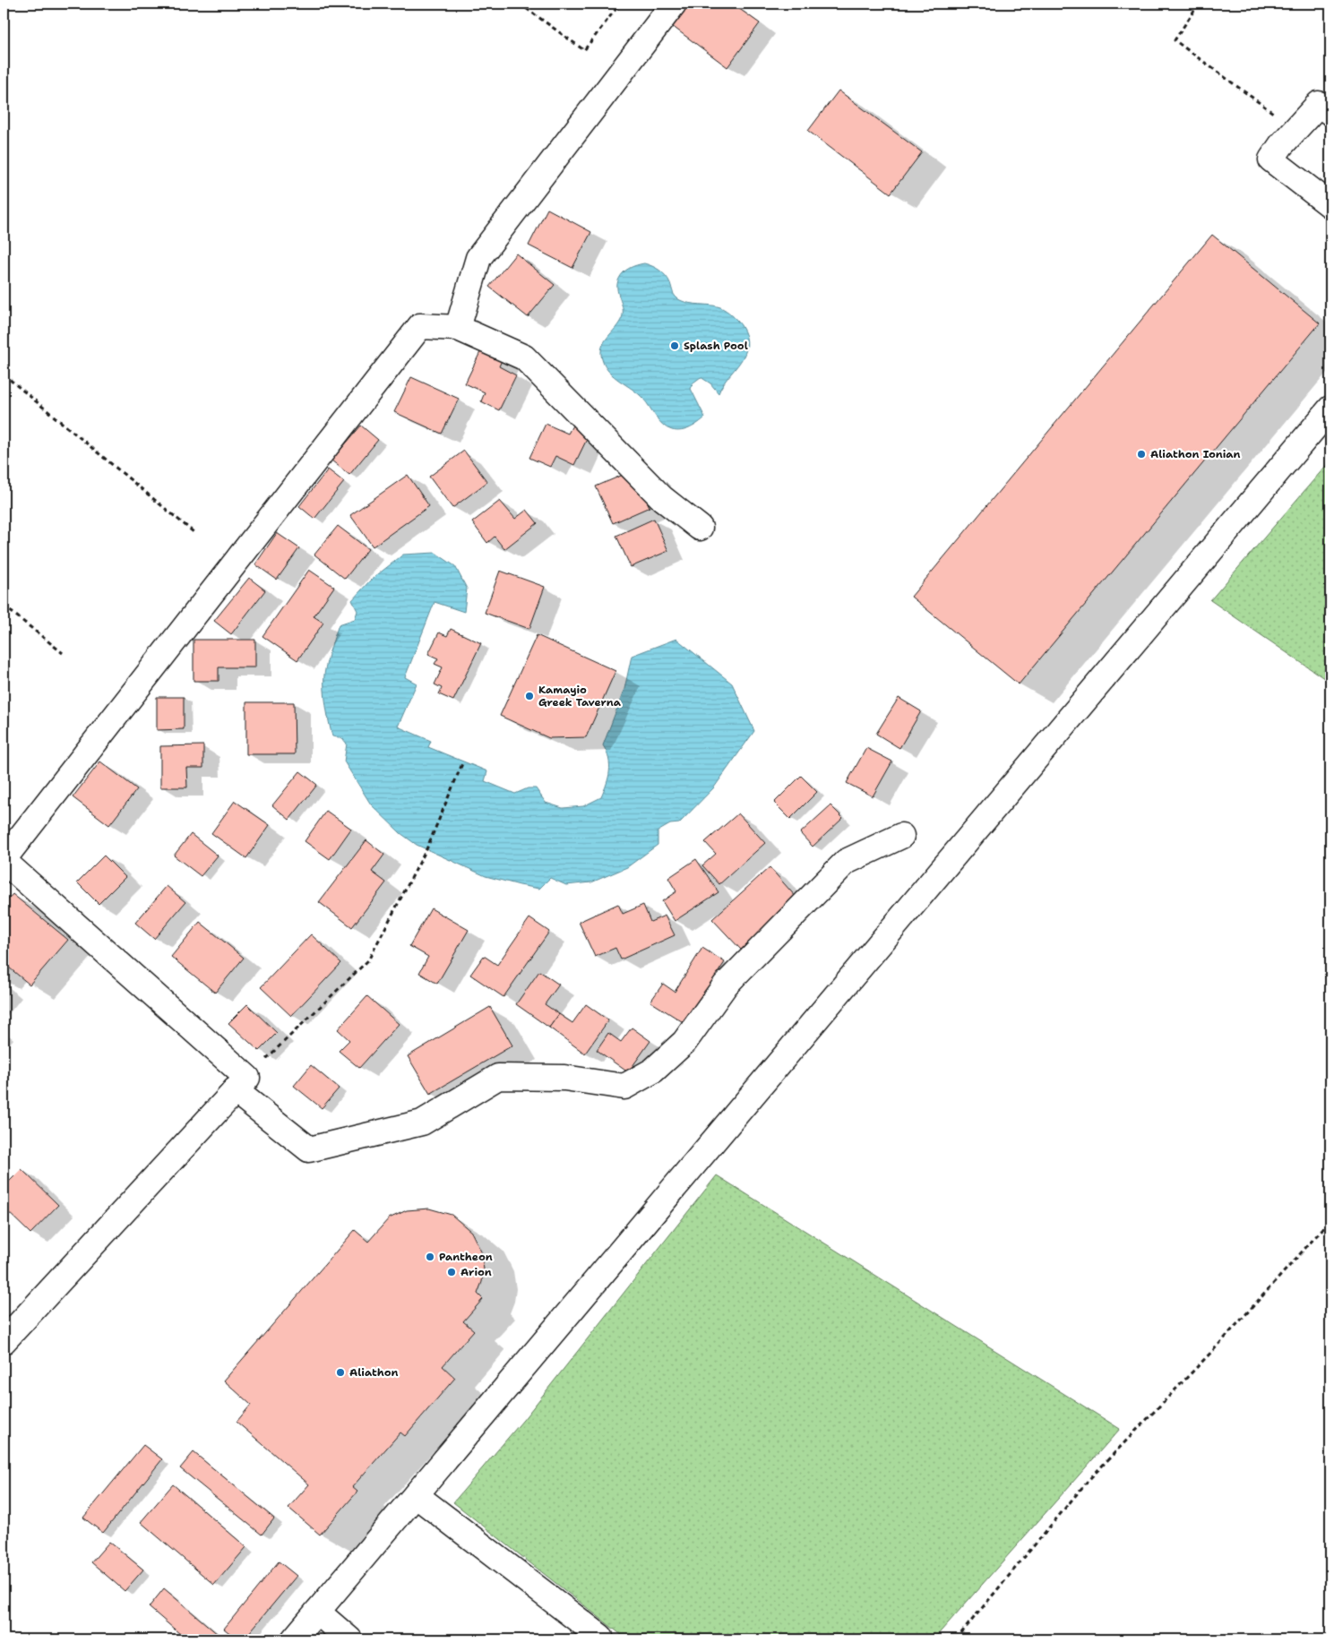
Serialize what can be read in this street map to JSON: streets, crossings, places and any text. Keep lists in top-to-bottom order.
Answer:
{
  "places": [
    "Splash Pool",
    "Aliathon Ionian",
    "Kamayio Greek Taverna",
    "Pantheon",
    "Arion",
    "Aliathon"
  ]
}
